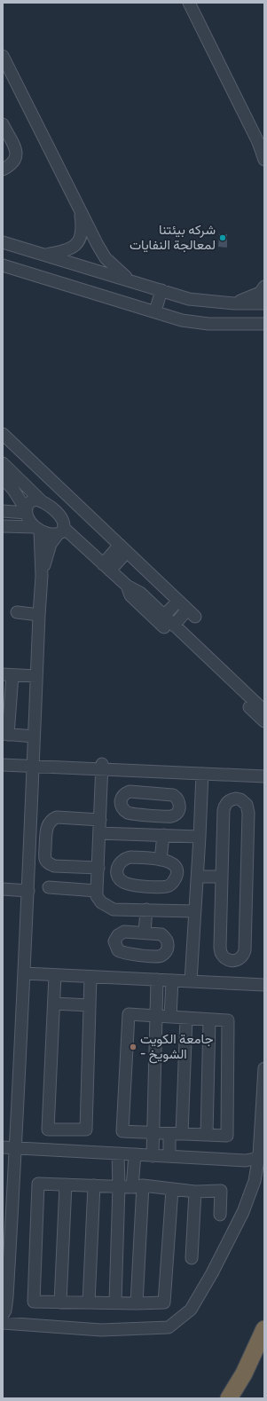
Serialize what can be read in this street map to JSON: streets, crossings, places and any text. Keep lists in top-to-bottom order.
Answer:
{
  "places": ["شركه بيئتنا لمعالجة النفايات", "جامعة الكويت - الشويخ"]
}
